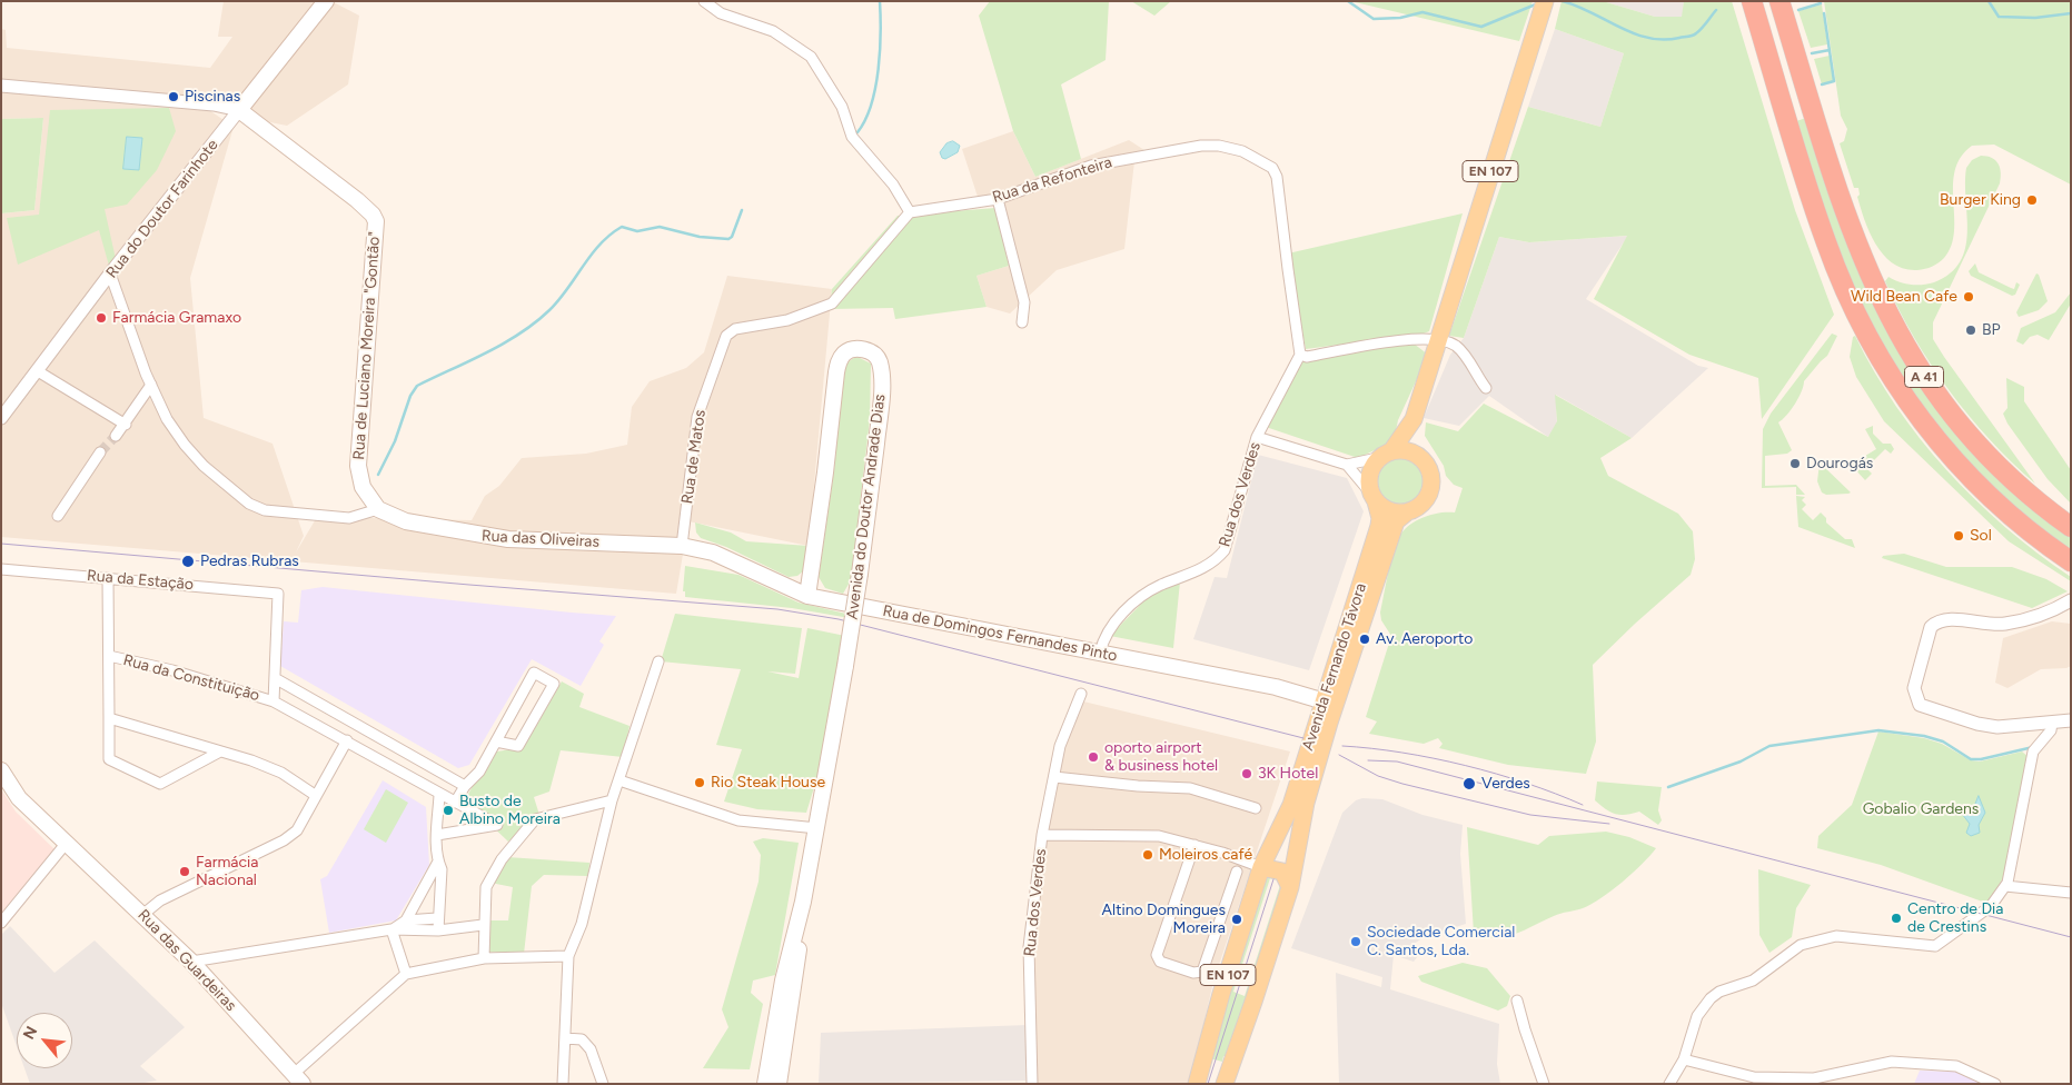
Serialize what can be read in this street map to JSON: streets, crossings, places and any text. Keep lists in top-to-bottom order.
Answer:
{
  "streets": {
    "highway": ["A 41"],
    "main road": [
      "EN 107",
      "Rua do Doutor Farinhote",
      "Rua de Luciano Moreira \"Gontão\"",
      "Avenida do Doutor Andrade Dias",
      "Rua das Oliveiras",
      "Rua de Domingos Fernandes Pinto",
      "Avenida Fernando Távora",
      "Rua das Guardeiras"
    ],
    "street": [
      "Rua da Refonteira",
      "Rua de Matos",
      "Rua dos Verdes",
      "Rua da Estação",
      "Rua da Constituição"
    ]
  },
  "crossings": [
    ["EN 107", "Avenida Fernando Távora"],
    ["Rua da Refonteira", "Rua de Matos"],
    ["Rua da Refonteira", "Rua dos Verdes"],
    ["Rua do Doutor Farinhote", "Rua de Luciano Moreira \"Gontão\""],
    ["Rua de Luciano Moreira \"Gontão\"", "Rua das Oliveiras"],
    ["Rua de Matos", "Rua das Oliveiras"],
    ["Rua de Matos", "Rua de Domingos Fernandes Pinto"],
    ["Rua dos Verdes", "Rua de Domingos Fernandes Pinto"],
    ["Avenida do Doutor Andrade Dias", "Rua de Domingos Fernandes Pinto"],
    ["Rua das Oliveiras", "Rua de Domingos Fernandes Pinto"],
    ["Rua de Domingos Fernandes Pinto", "Avenida Fernando Távora"]
  ],
  "parks": ["Gobalio Gardens"],
  "places": [
    "Piscinas",
    "Burger King",
    "Wild Bean Cafe",
    "Farmácia Gramaxo",
    "BP",
    "Dourogás",
    "Sol",
    "Pedras Rubras",
    "Av. Aeroporto",
    "oporto airport & business hotel",
    "3K Hotel",
    "Rio Steak House",
    "Verdes",
    "Busto de Albino Moreira",
    "Moleiros café",
    "Farmácia Nacional",
    "Centro de Dia de Crestins",
    "Altino Domingues Moreira",
    "Sociedade Comercial C. Santos, Lda."
  ],
  "north": "top left"
}
